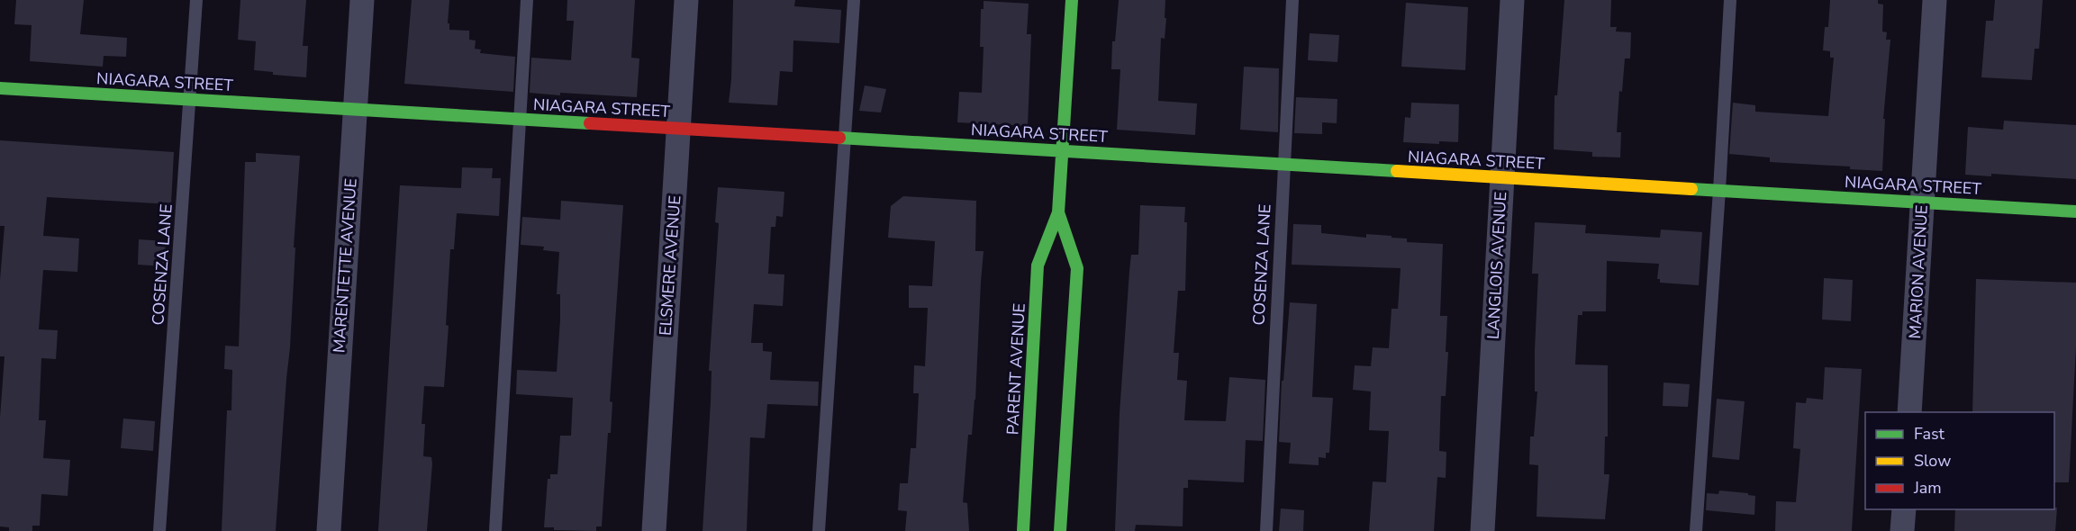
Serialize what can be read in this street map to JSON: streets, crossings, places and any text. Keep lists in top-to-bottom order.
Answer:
{
  "streets": {
    "street": [
      "NIAGARA STREET",
      "MARENTETTE AVENUE",
      "ELSMERE AVENUE",
      "LANGLOIS AVENUE",
      "MARION AVENUE",
      "PARENT AVENUE"
    ],
    "lane": ["COSENZA LANE"]
  },
  "crossings": [
    ["NIAGARA STREET", "COSENZA LANE"],
    ["NIAGARA STREET", "MARENTETTE AVENUE"],
    ["NIAGARA STREET", "ELSMERE AVENUE"],
    ["NIAGARA STREET", "LANGLOIS AVENUE"],
    ["NIAGARA STREET", "MARION AVENUE"],
    ["NIAGARA STREET", "PARENT AVENUE"]
  ],
  "legend": ["Fast", "Slow", "Jam"]
}
